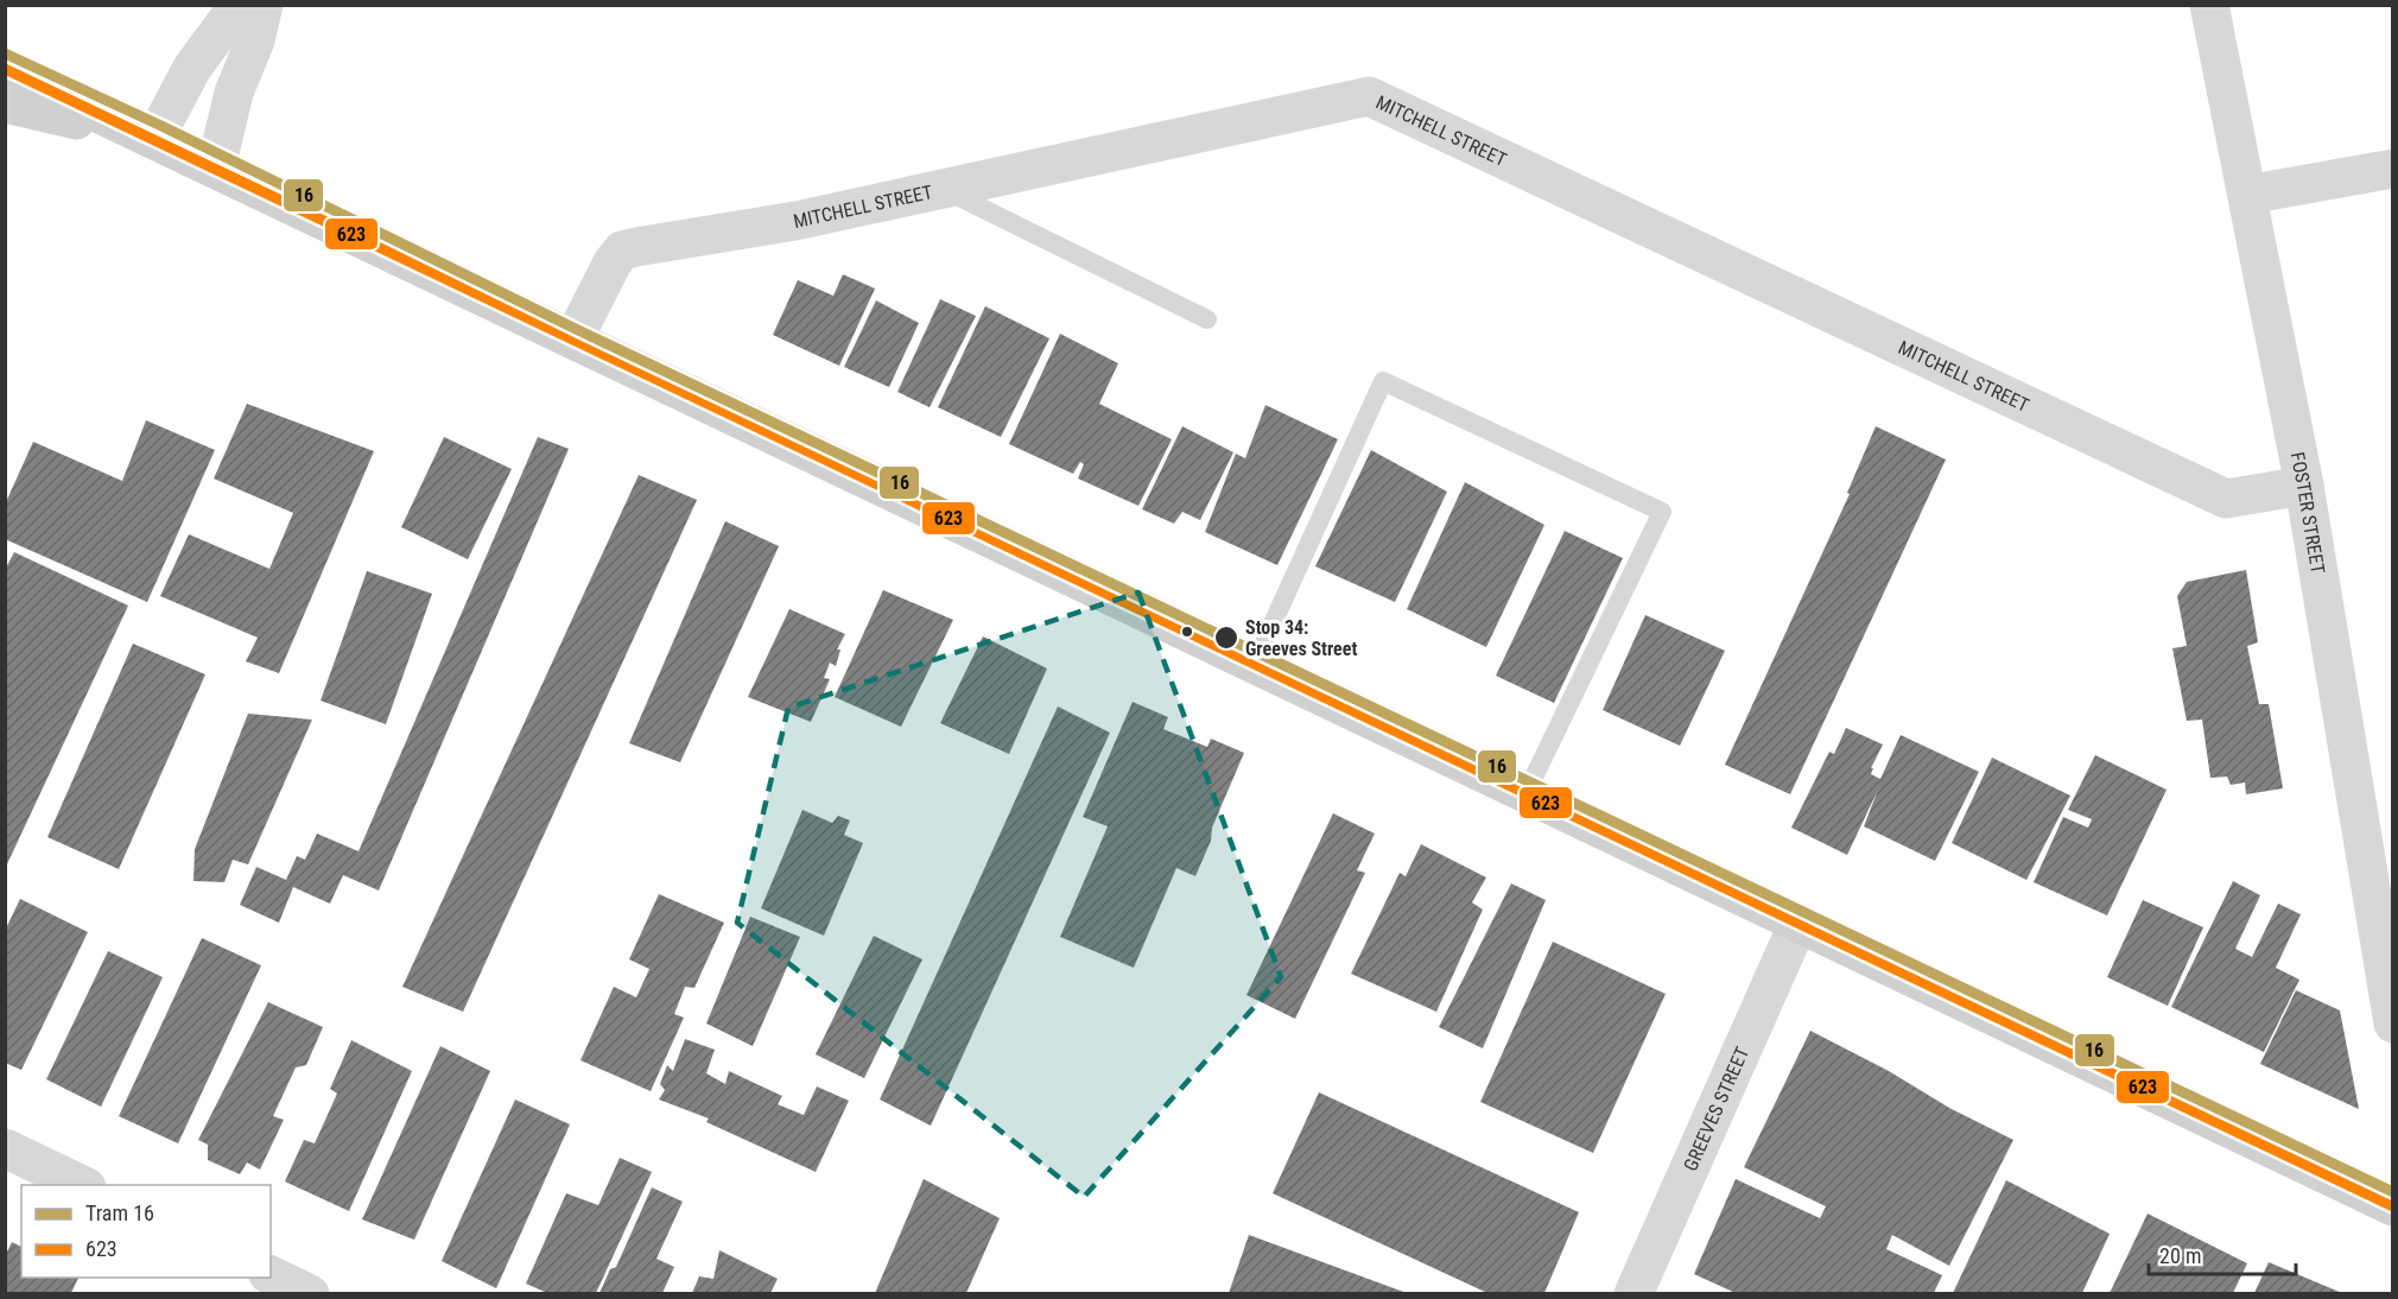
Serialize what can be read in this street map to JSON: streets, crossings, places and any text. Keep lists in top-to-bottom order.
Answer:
{
  "streets": {
    "street": ["MITCHELL STREET", "FOSTER STREET", "GREEVES STREET"]
  },
  "crossings": [
    ["MITCHELL STREET", "FOSTER STREET"]
  ],
  "places": ["Stop 34: Greeves Street"],
  "lines": ["tram line 16", "transit line 623"],
  "legend": ["Tram 16", "623"],
  "scale_bar": "20 m"
}
